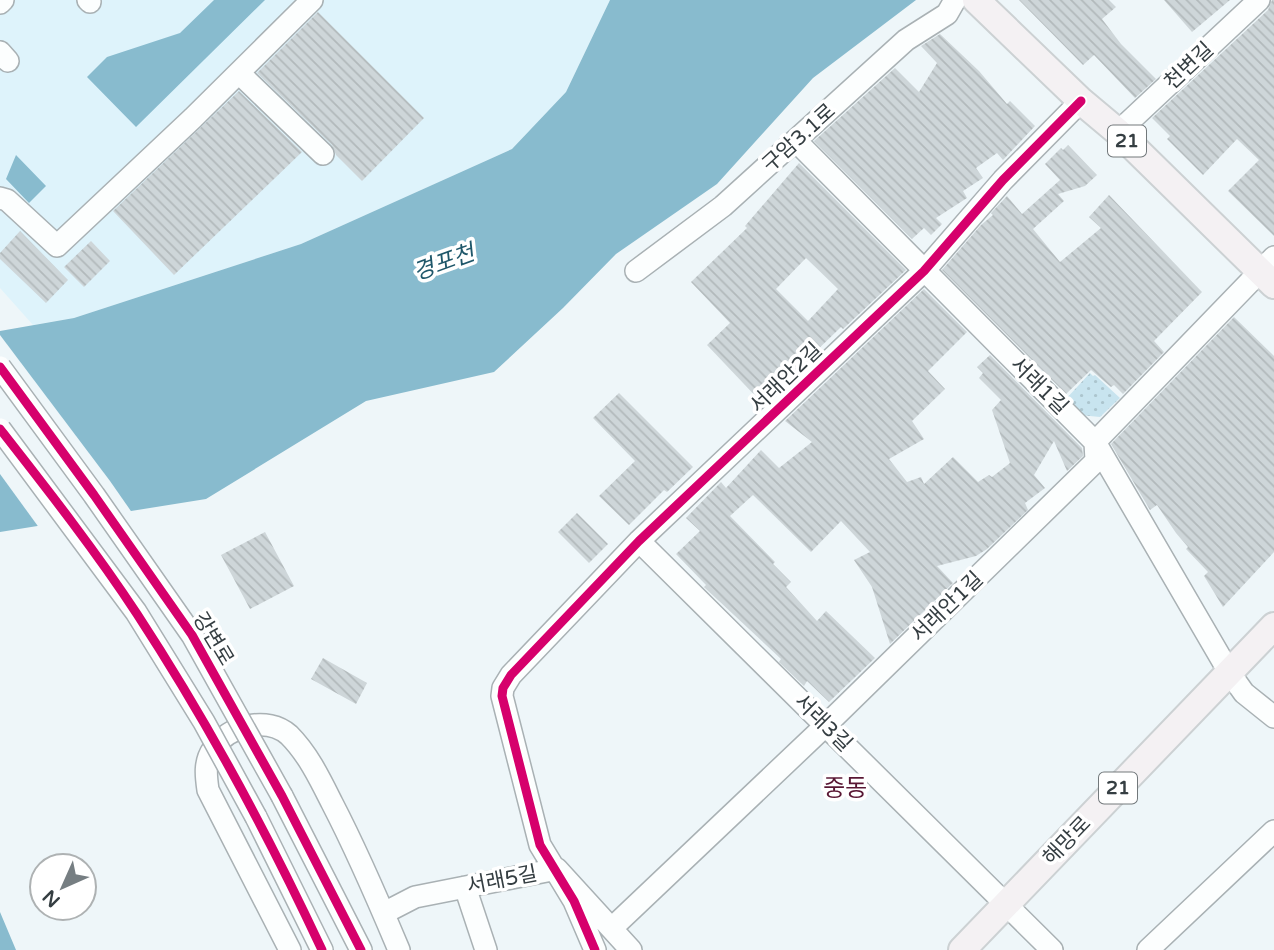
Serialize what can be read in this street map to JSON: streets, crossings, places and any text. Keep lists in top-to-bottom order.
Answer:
{
  "streets": {
    "main road": ["21", "해망로"],
    "street": [
      "천변길",
      "구암3.1로",
      "서래안2길",
      "서래1길",
      "서래안1길",
      "강변로",
      "서래3길",
      "서래5길"
    ]
  },
  "crossings": [
    ["천변길", "21"],
    ["구암3.1로", "서래1길"],
    ["21", "서래안2길"],
    ["21", "서래안1길"],
    ["서래안2길", "서래1길"],
    ["서래안2길", "서래3길"],
    ["서래안2길", "서래5길"],
    ["서래1길", "서래안1길"],
    ["서래1길", "해망로"],
    ["서래안1길", "서래3길"],
    ["서래안1길", "서래5길"],
    ["서래3길", "해망로"]
  ],
  "districts": ["중동"],
  "water": ["경포천"],
  "north": "bottom left"
}
